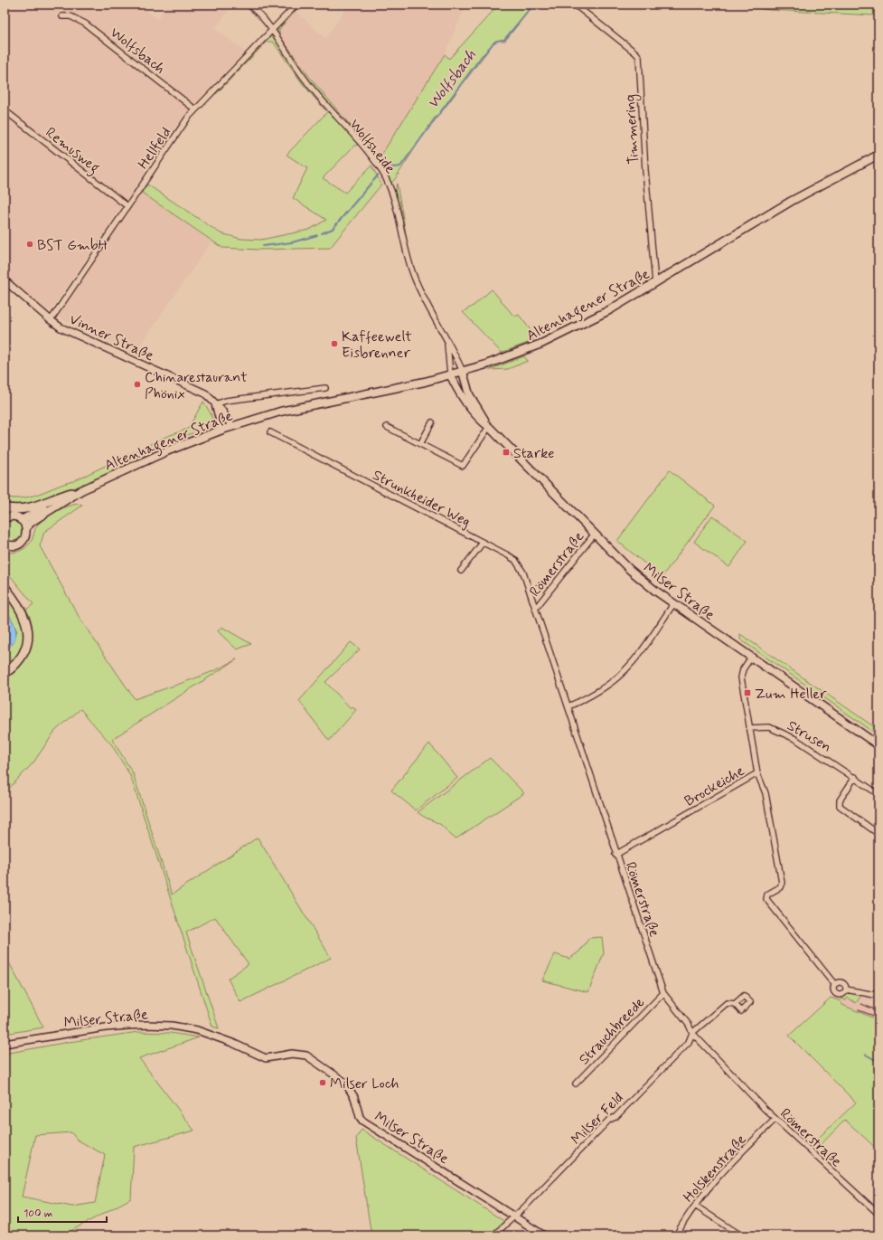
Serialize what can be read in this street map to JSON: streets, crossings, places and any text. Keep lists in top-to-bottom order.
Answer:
{
  "streets": {
    "main road": ["Altenhagener Straße", "Milser Straße"],
    "street": [
      "Wolfsbach",
      "Timmering",
      "Wolfsheide",
      "Hellfeld",
      "Remusweg",
      "Vinner Straße",
      "Strunkheider Weg",
      "Römerstraße",
      "Strusen",
      "Brockeiche",
      "Strauchbreede",
      "Milser Feld",
      "Holskenstraße"
    ]
  },
  "crossings": [
    ["Wolfsbach", "Hellfeld"],
    ["Timmering", "Altenhagener Straße"],
    ["Wolfsheide", "Hellfeld"],
    ["Wolfsheide", "Altenhagener Straße"],
    ["Wolfsheide", "Milser Straße"],
    ["Hellfeld", "Remusweg"],
    ["Hellfeld", "Vinner Straße"],
    ["Altenhagener Straße", "Vinner Straße"],
    ["Altenhagener Straße", "Milser Straße"],
    ["Strunkheider Weg", "Römerstraße"],
    ["Römerstraße", "Milser Straße"],
    ["Römerstraße", "Brockeiche"],
    ["Römerstraße", "Strauchbreede"],
    ["Römerstraße", "Milser Feld"],
    ["Römerstraße", "Holskenstraße"],
    ["Milser Straße", "Brockeiche"],
    ["Milser Straße", "Milser Feld"],
    ["Strusen", "Brockeiche"]
  ],
  "water": ["Wolfsbach"],
  "places": {
    "other": [
      "BST GmbH",
      "Kaffeewelt Eisbrenner",
      "Chinarestaurant Phönix",
      "Milser Loch"
    ],
    "transit": ["Starke", "Zum Heller"]
  },
  "scale_bar": "100 m"
}
